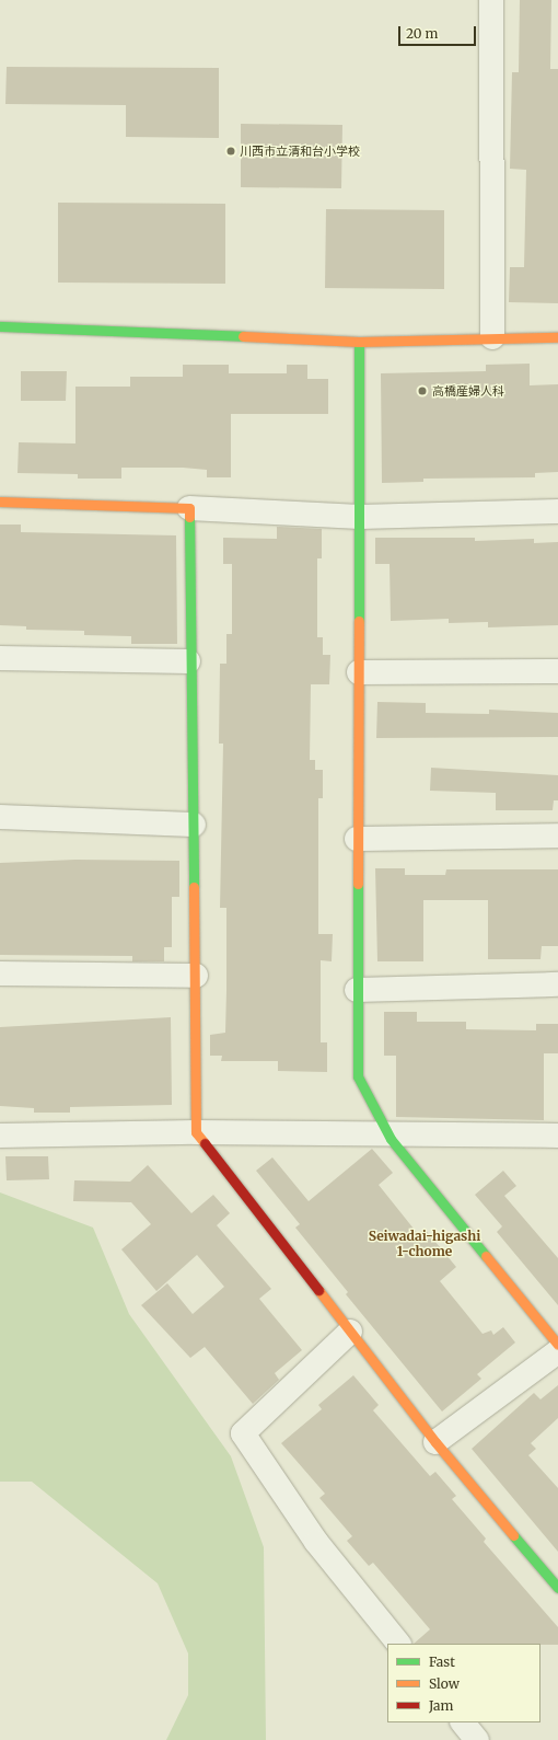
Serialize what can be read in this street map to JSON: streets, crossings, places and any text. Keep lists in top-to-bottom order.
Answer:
{
  "districts": ["Seiwadai-higashi 1-chome"],
  "places": ["川西市立清和台小学校", "高橋産婦人科"],
  "legend": ["Fast", "Slow", "Jam"],
  "scale_bar": "20 m"
}
